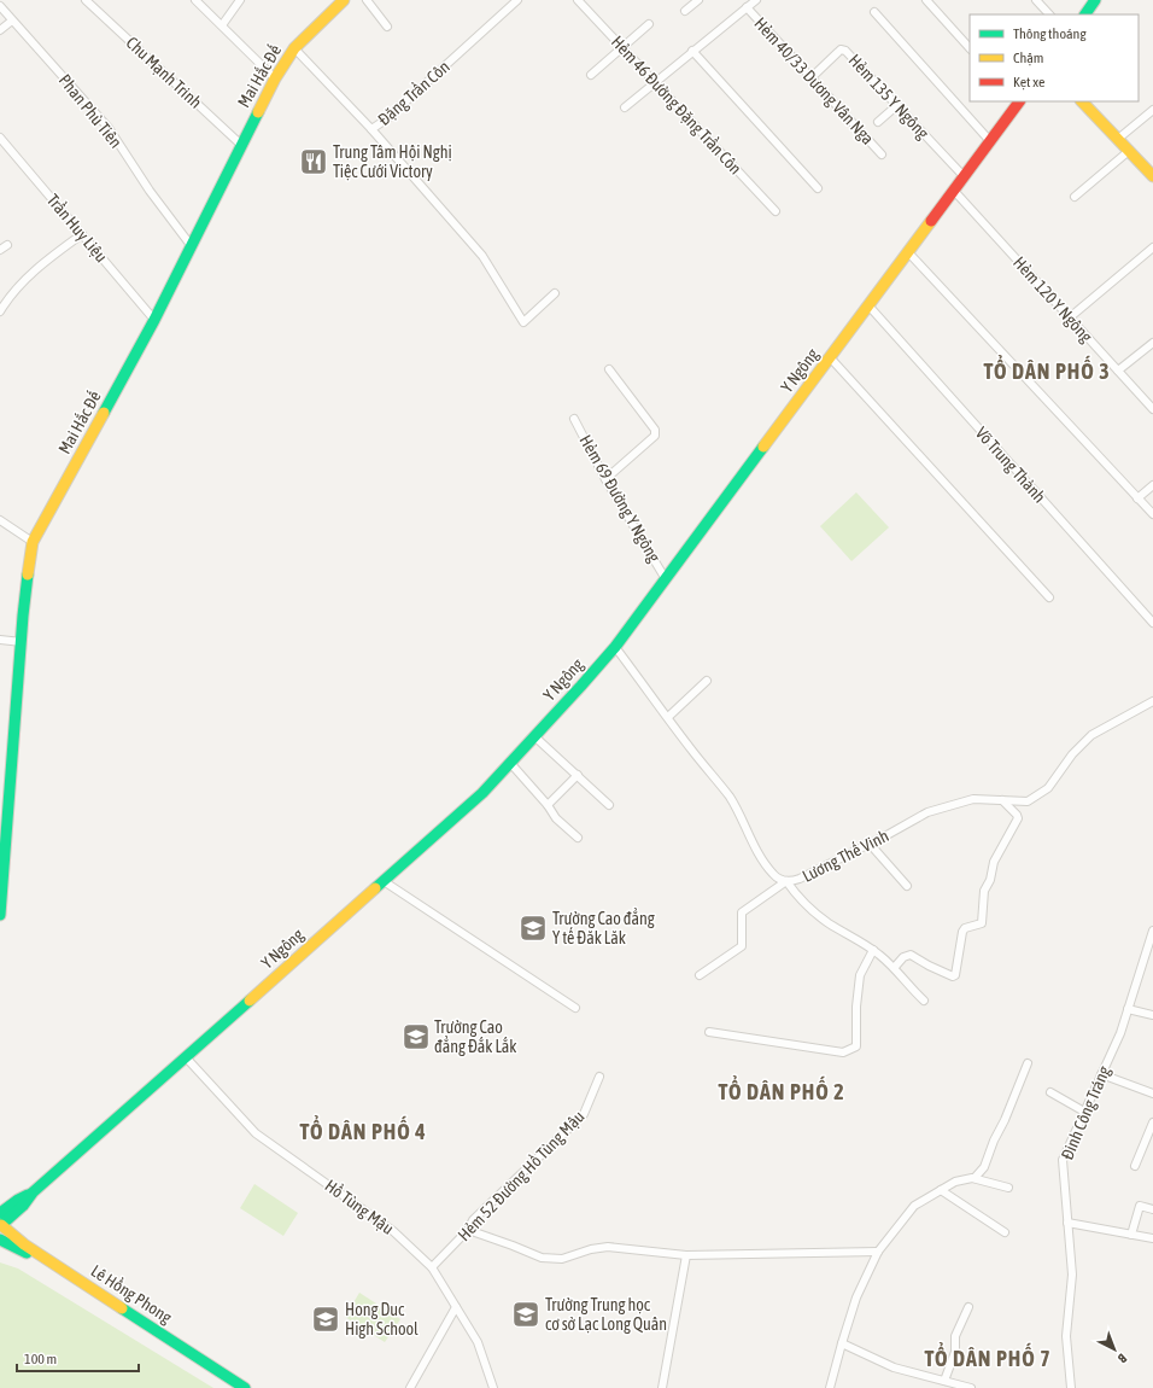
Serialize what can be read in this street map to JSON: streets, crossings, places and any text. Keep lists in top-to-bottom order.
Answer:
{
  "streets": {
    "street": [
      "Chu Mạnh Trinh",
      "Mai Hắc Đế",
      "Hẻm 40/33 Dương Vân Nga",
      "Đặng Trần Côn",
      "Hẻm 135 Y Ngông",
      "Hẻm 46 Đường Đặng Trần Côn",
      "Phan Phù Tiên",
      "Trần Huy Liệu",
      "Hẻm 120 Y Ngông",
      "Y Ngông",
      "Võ Trung Thành",
      "Hẻm 69 Đường Y Ngông",
      "Lương Thế Vinh",
      "Đinh Công Tráng",
      "Hẻm 52 Đường Hồ Tùng Mậu",
      "Hồ Tùng Mậu",
      "Lê Hồng Phong"
    ]
  },
  "crossings": [
    ["Chu Mạnh Trinh", "Mai Hắc Đế"],
    ["Mai Hắc Đế", "Đặng Trần Côn"],
    ["Mai Hắc Đế", "Phan Phù Tiên"],
    ["Mai Hắc Đế", "Trần Huy Liệu"],
    ["Hẻm 40/33 Dương Vân Nga", "Hẻm 135 Y Ngông"],
    ["Hẻm 135 Y Ngông", "Y Ngông"],
    ["Hẻm 120 Y Ngông", "Y Ngông"],
    ["Y Ngông", "Võ Trung Thành"],
    ["Y Ngông", "Hẻm 69 Đường Y Ngông"],
    ["Y Ngông", "Lương Thế Vinh"],
    ["Y Ngông", "Hồ Tùng Mậu"],
    ["Y Ngông", "Lê Hồng Phong"],
    ["Hẻm 52 Đường Hồ Tùng Mậu", "Hồ Tùng Mậu"]
  ],
  "districts": [
    "TỔ DÂN PHỐ 3",
    "TỔ DÂN PHỐ 2",
    "TỔ DÂN PHỐ 4",
    "TỔ DÂN PHỐ 7"
  ],
  "places": {
    "restaurant": ["Trung Tâm Hội Nghị Tiệc Cưới Victory"],
    "school or university": [
      "Trường Cao đẳng Y tế Đăk Lăk",
      "Trường Cao đẳng Đắk Lắk",
      "Trường Trung học cơ sở Lạc Long Quân",
      "Hong Duc High School"
    ]
  },
  "legend": ["Thông thoáng", "Chậm", "Kẹt xe"],
  "scale_bar": "100 m",
  "north": "bottom right"
}
